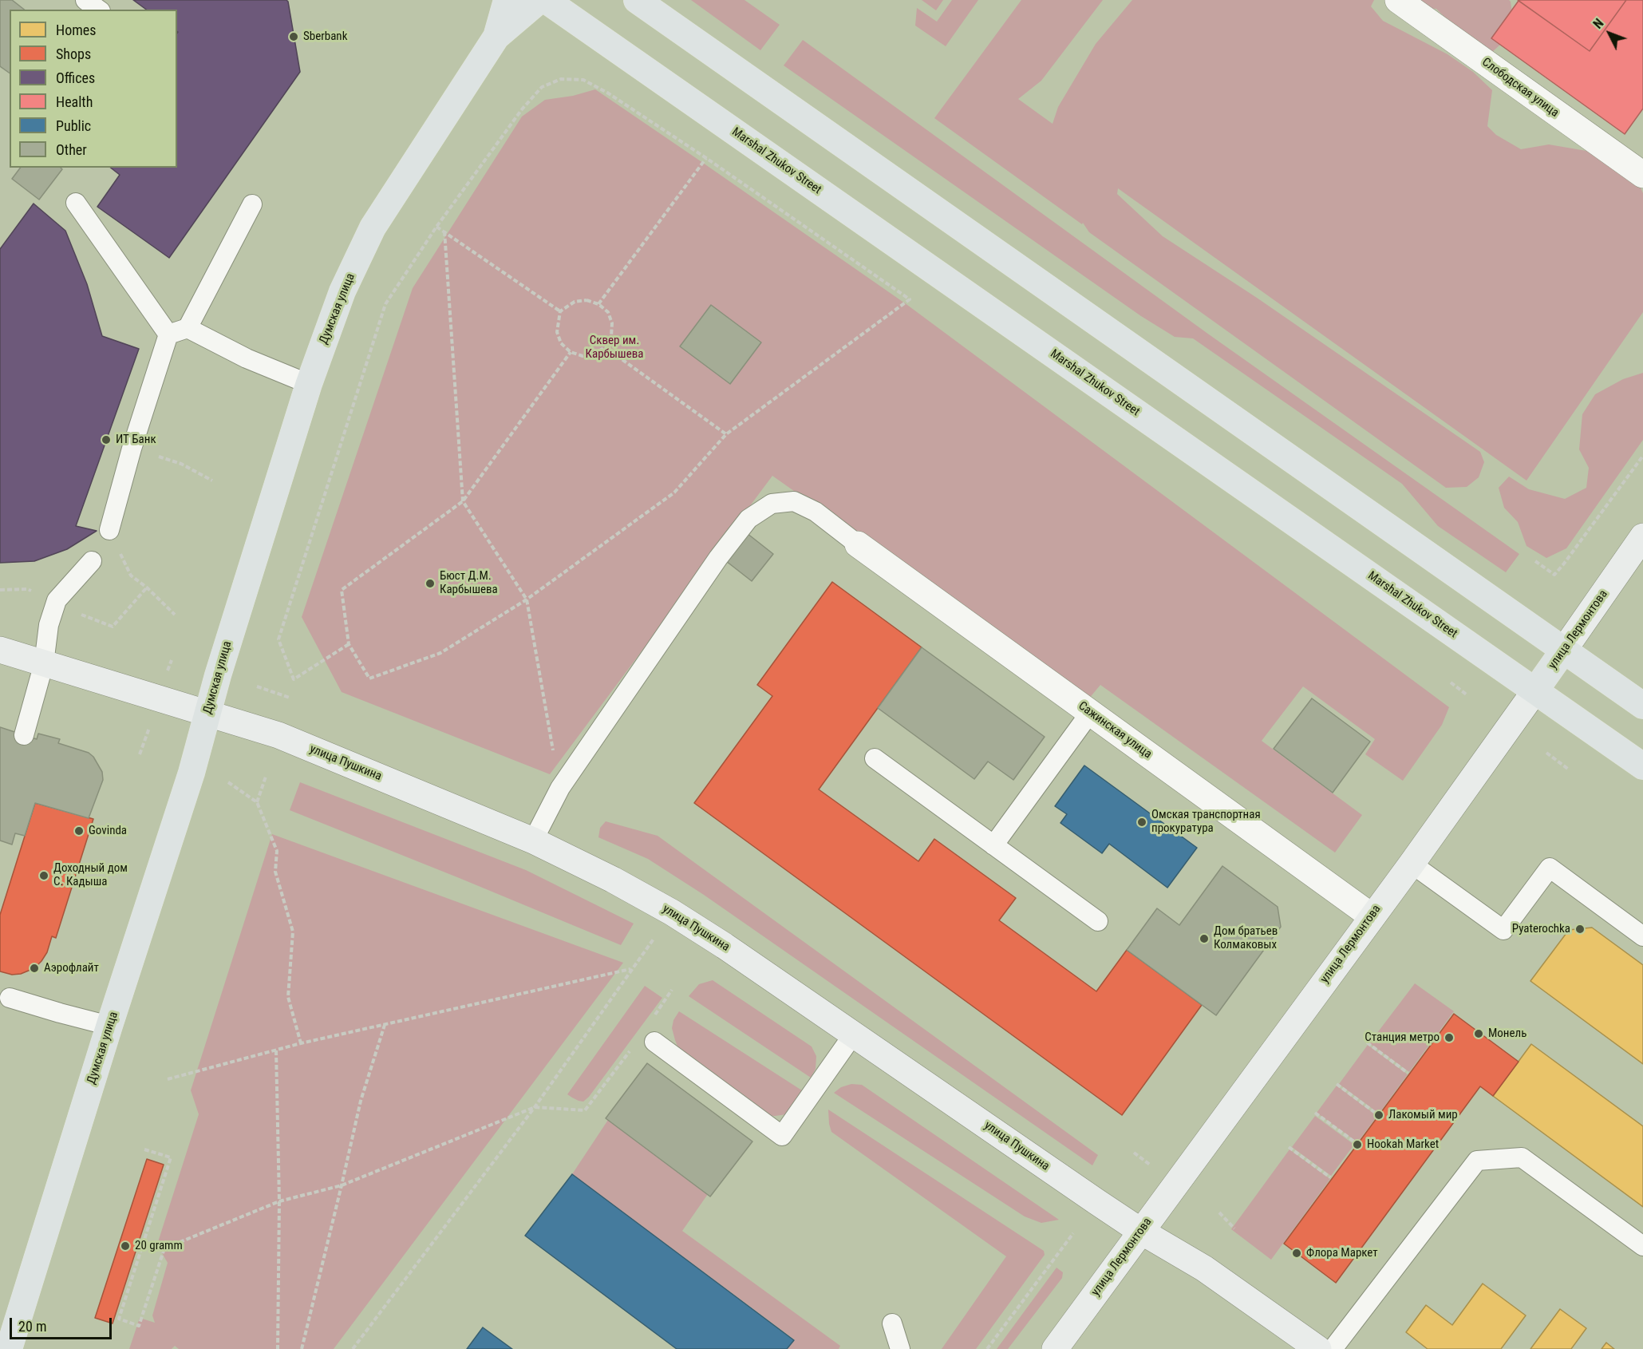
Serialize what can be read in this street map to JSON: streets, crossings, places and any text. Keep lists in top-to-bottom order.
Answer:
{
  "streets": {
    "main road": ["Marshal Zhukov Street", "Думская улица", "улица Лермонтова"],
    "street": ["Слободская улица", "Сажинская улица", "улица Пушкина"]
  },
  "crossings": [
    ["Marshal Zhukov Street", "улица Лермонтова"],
    ["Думская улица", "улица Пушкина"],
    ["улица Лермонтова", "Сажинская улица"],
    ["улица Лермонтова", "улица Пушкина"]
  ],
  "parks": ["Сквер им. Карбышева"],
  "places": [
    "Sberbank",
    "ИТ Банк",
    "Бюст Д.М. Карбышева",
    "Омская транспортная прокуратура",
    "Govinda",
    "Доходный дом С. Кадыша",
    "Pyaterochka",
    "Дом братьев Колмаковых",
    "Аэрофлайт",
    "Монель",
    "Станция метро",
    "Лакомый мир",
    "Hookah Market",
    "20 gramm",
    "Флора Маркет"
  ],
  "legend": [
    "Homes",
    "Shops",
    "Offices",
    "Health",
    "Public",
    "Other"
  ],
  "scale_bar": "20 m",
  "north": "top left"
}
